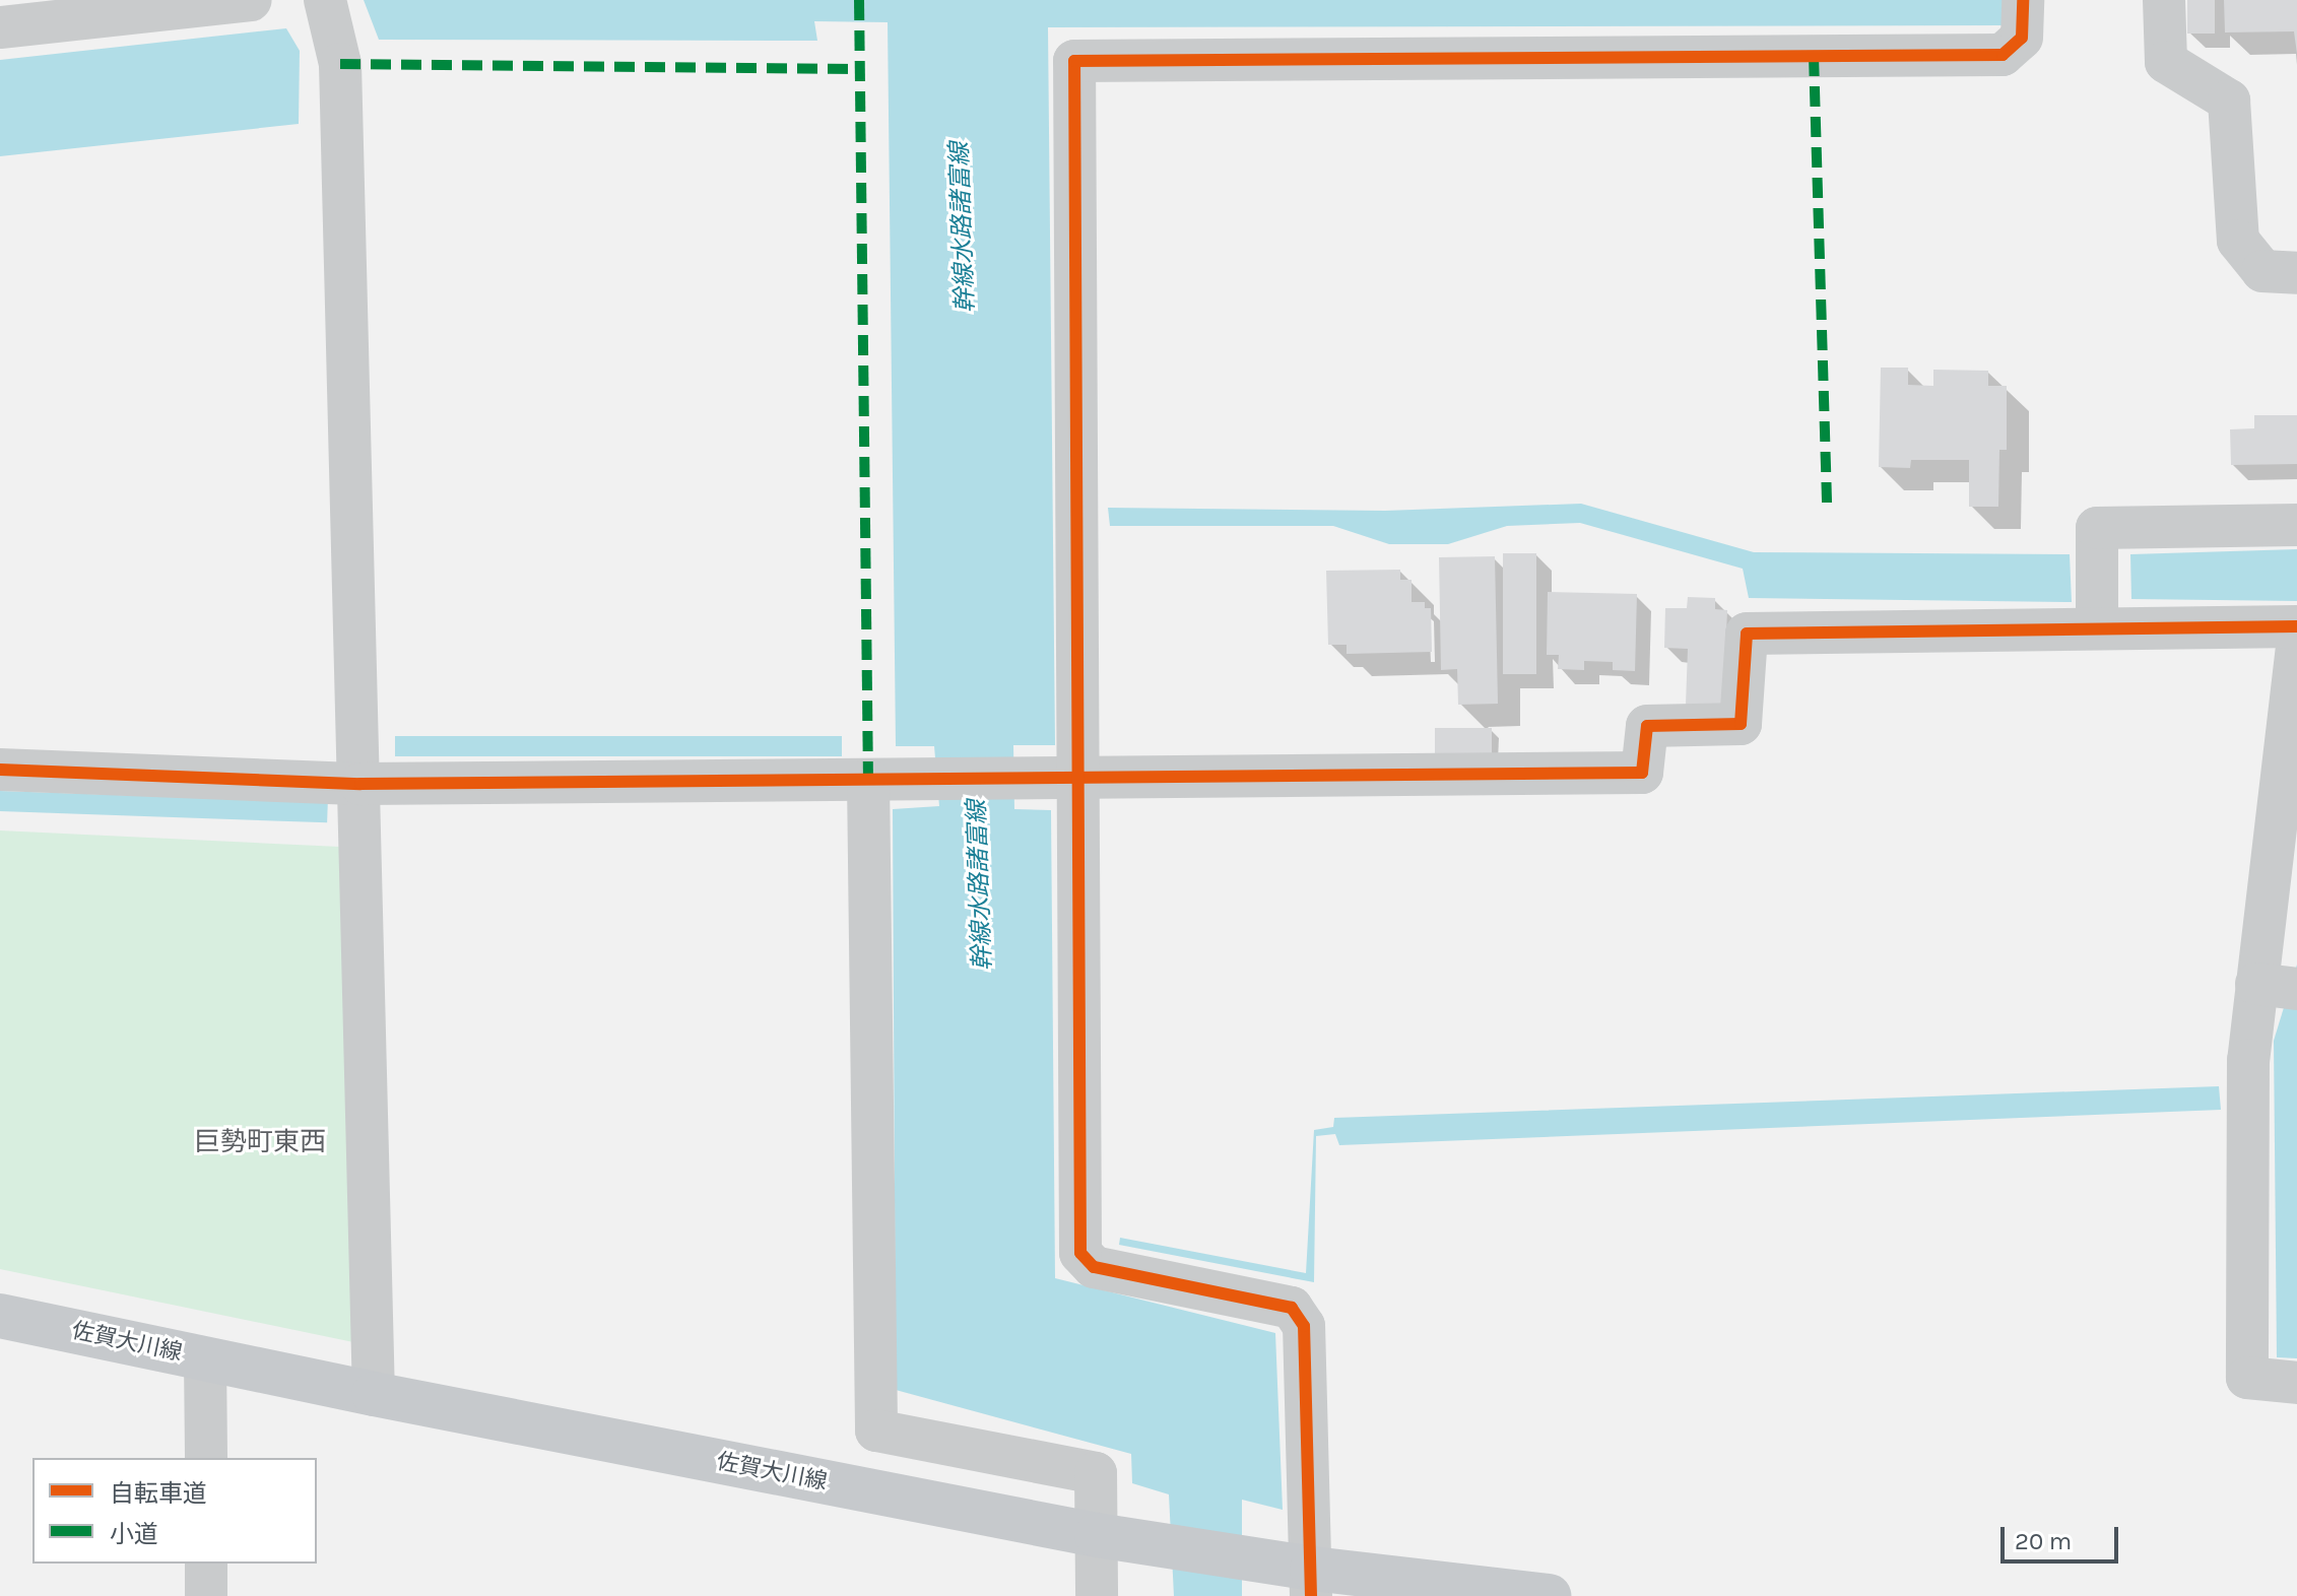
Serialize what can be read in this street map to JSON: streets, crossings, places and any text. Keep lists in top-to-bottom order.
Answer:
{
  "streets": {
    "main road": ["佐賀大川線"]
  },
  "districts": ["巨勢町東西"],
  "water": ["幹線水路諸富線"],
  "legend": ["自転車道", "小道"],
  "scale_bar": "20 m"
}
